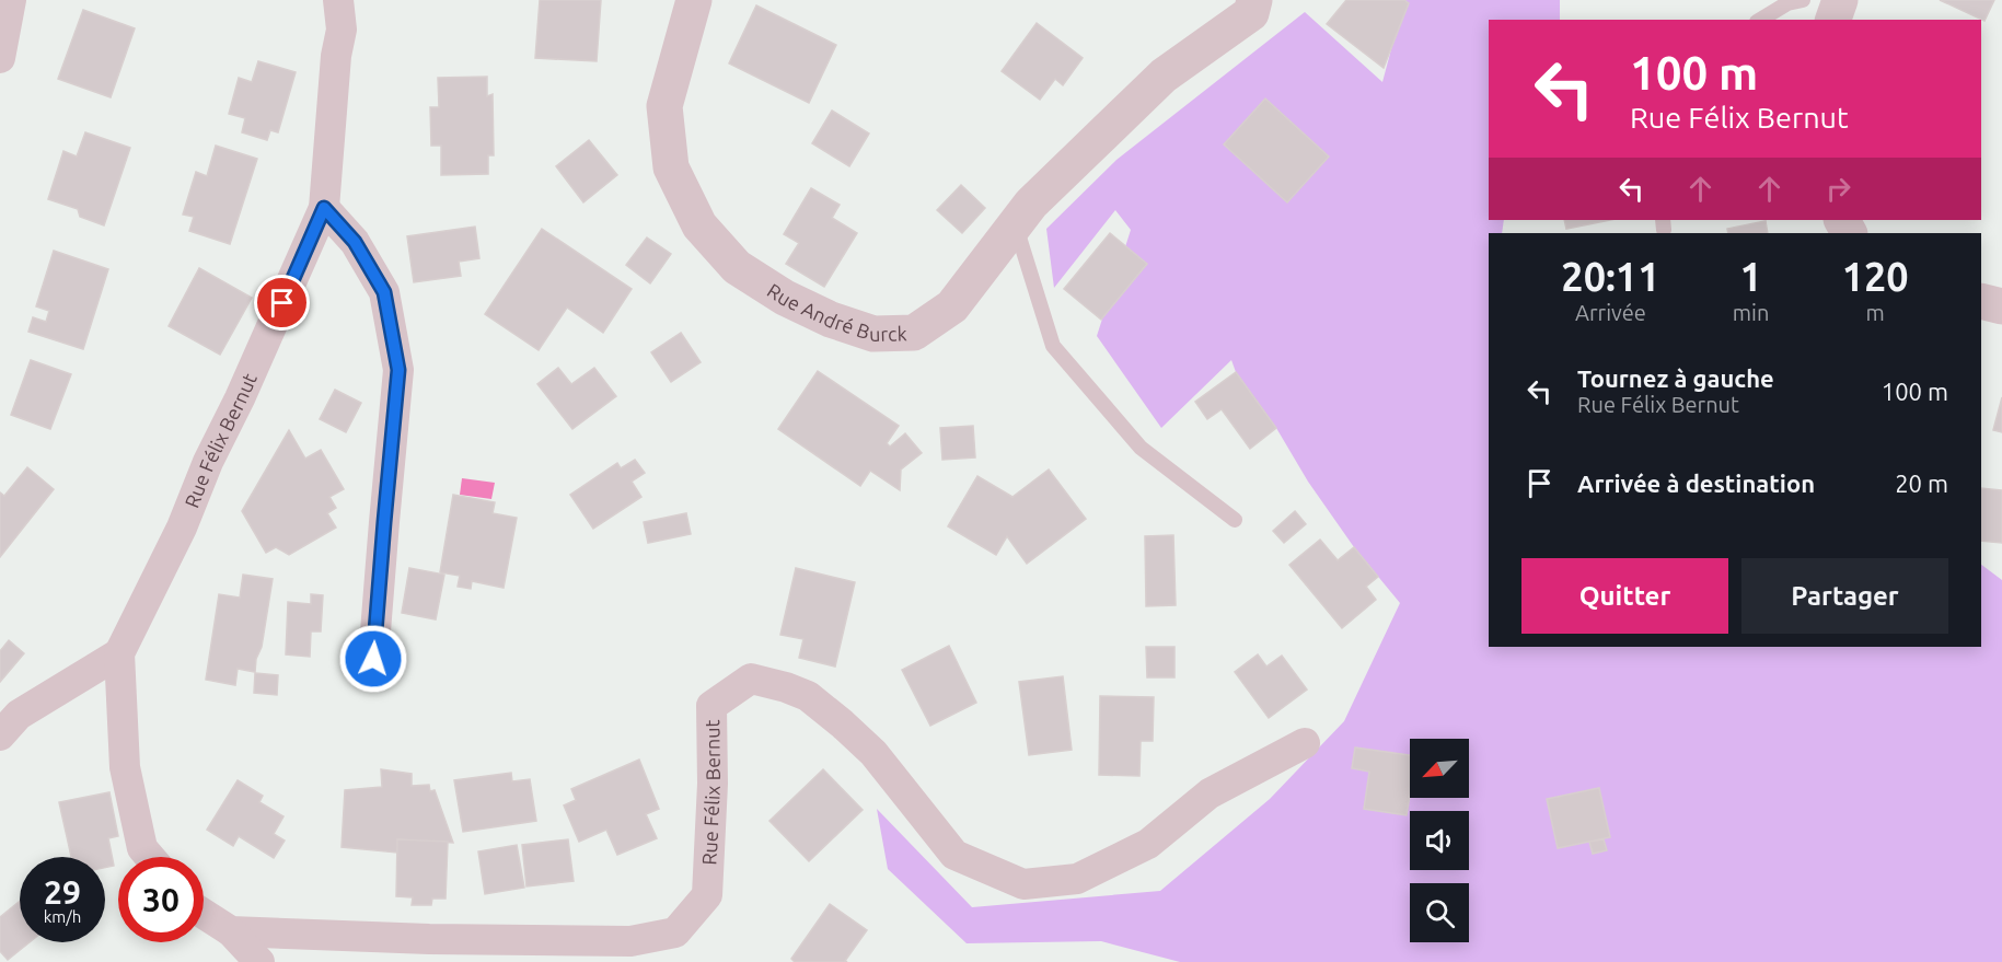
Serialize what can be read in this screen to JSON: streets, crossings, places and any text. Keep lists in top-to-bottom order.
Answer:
{
  "streets": {
    "street": ["Rue André Burck", "Rue Félix Bernut"]
  },
  "north": "bottom left",
  "page": {
    "turn": ["100 m", "Rue Félix Bernut"],
    "eta": [
      "20:11",
      "Arrivée",
      "1",
      "min",
      "120",
      "m"
    ],
    "list": [
      {
        "name": "Tournez à gauche",
        "note": "Rue Félix Bernut",
        "value": "100 m"
      },
      {
        "name": "Arrivée à destination",
        "value": "20 m"
      }
    ],
    "buttons": ["Quitter", "Partager"],
    "speed": "29 km/h",
    "limit": "30"
  }
}
